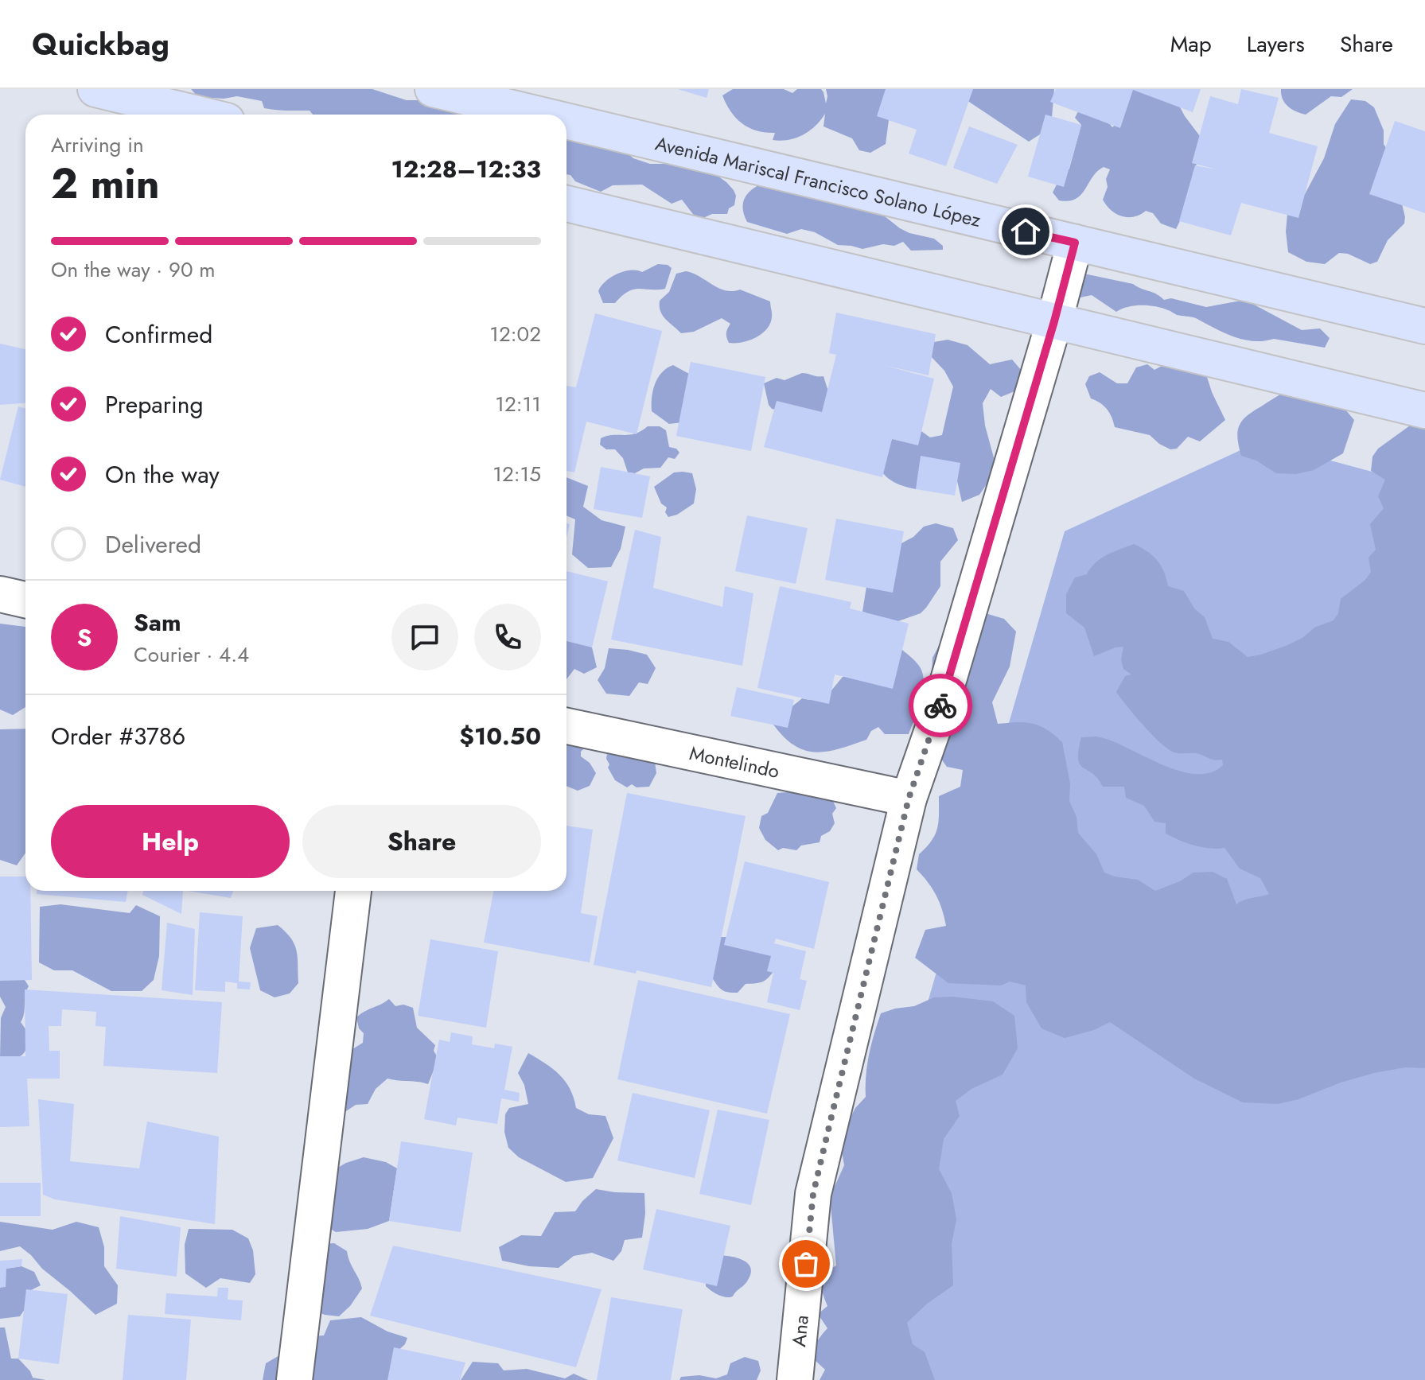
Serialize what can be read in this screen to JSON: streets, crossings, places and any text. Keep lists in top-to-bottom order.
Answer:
{
  "streets": {
    "main road": ["Avenida Mariscal Francisco Solano López"],
    "street": ["Montelindo", "Ana"]
  },
  "crossings": [
    ["Avenida Mariscal Francisco Solano López", "Ana"],
    ["Montelindo", "Ana"]
  ],
  "page": {
    "header": "Quickbag",
    "nav": ["Map", "Layers", "Share"],
    "heading": ["2 min", "Arriving in", "12:28–12:33"],
    "panel": [
      "Sam",
      "Courier · 4.4",
      "Order #3786",
      "$10.50"
    ],
    "bar": "On the way · 90 m",
    "list": [
      ["Confirmed", "12:02"],
      ["Preparing", "12:11"],
      ["On the way", "12:15"],
      "Delivered"
    ],
    "round": "S",
    "buttons": ["Help", "Share"]
  }
}
